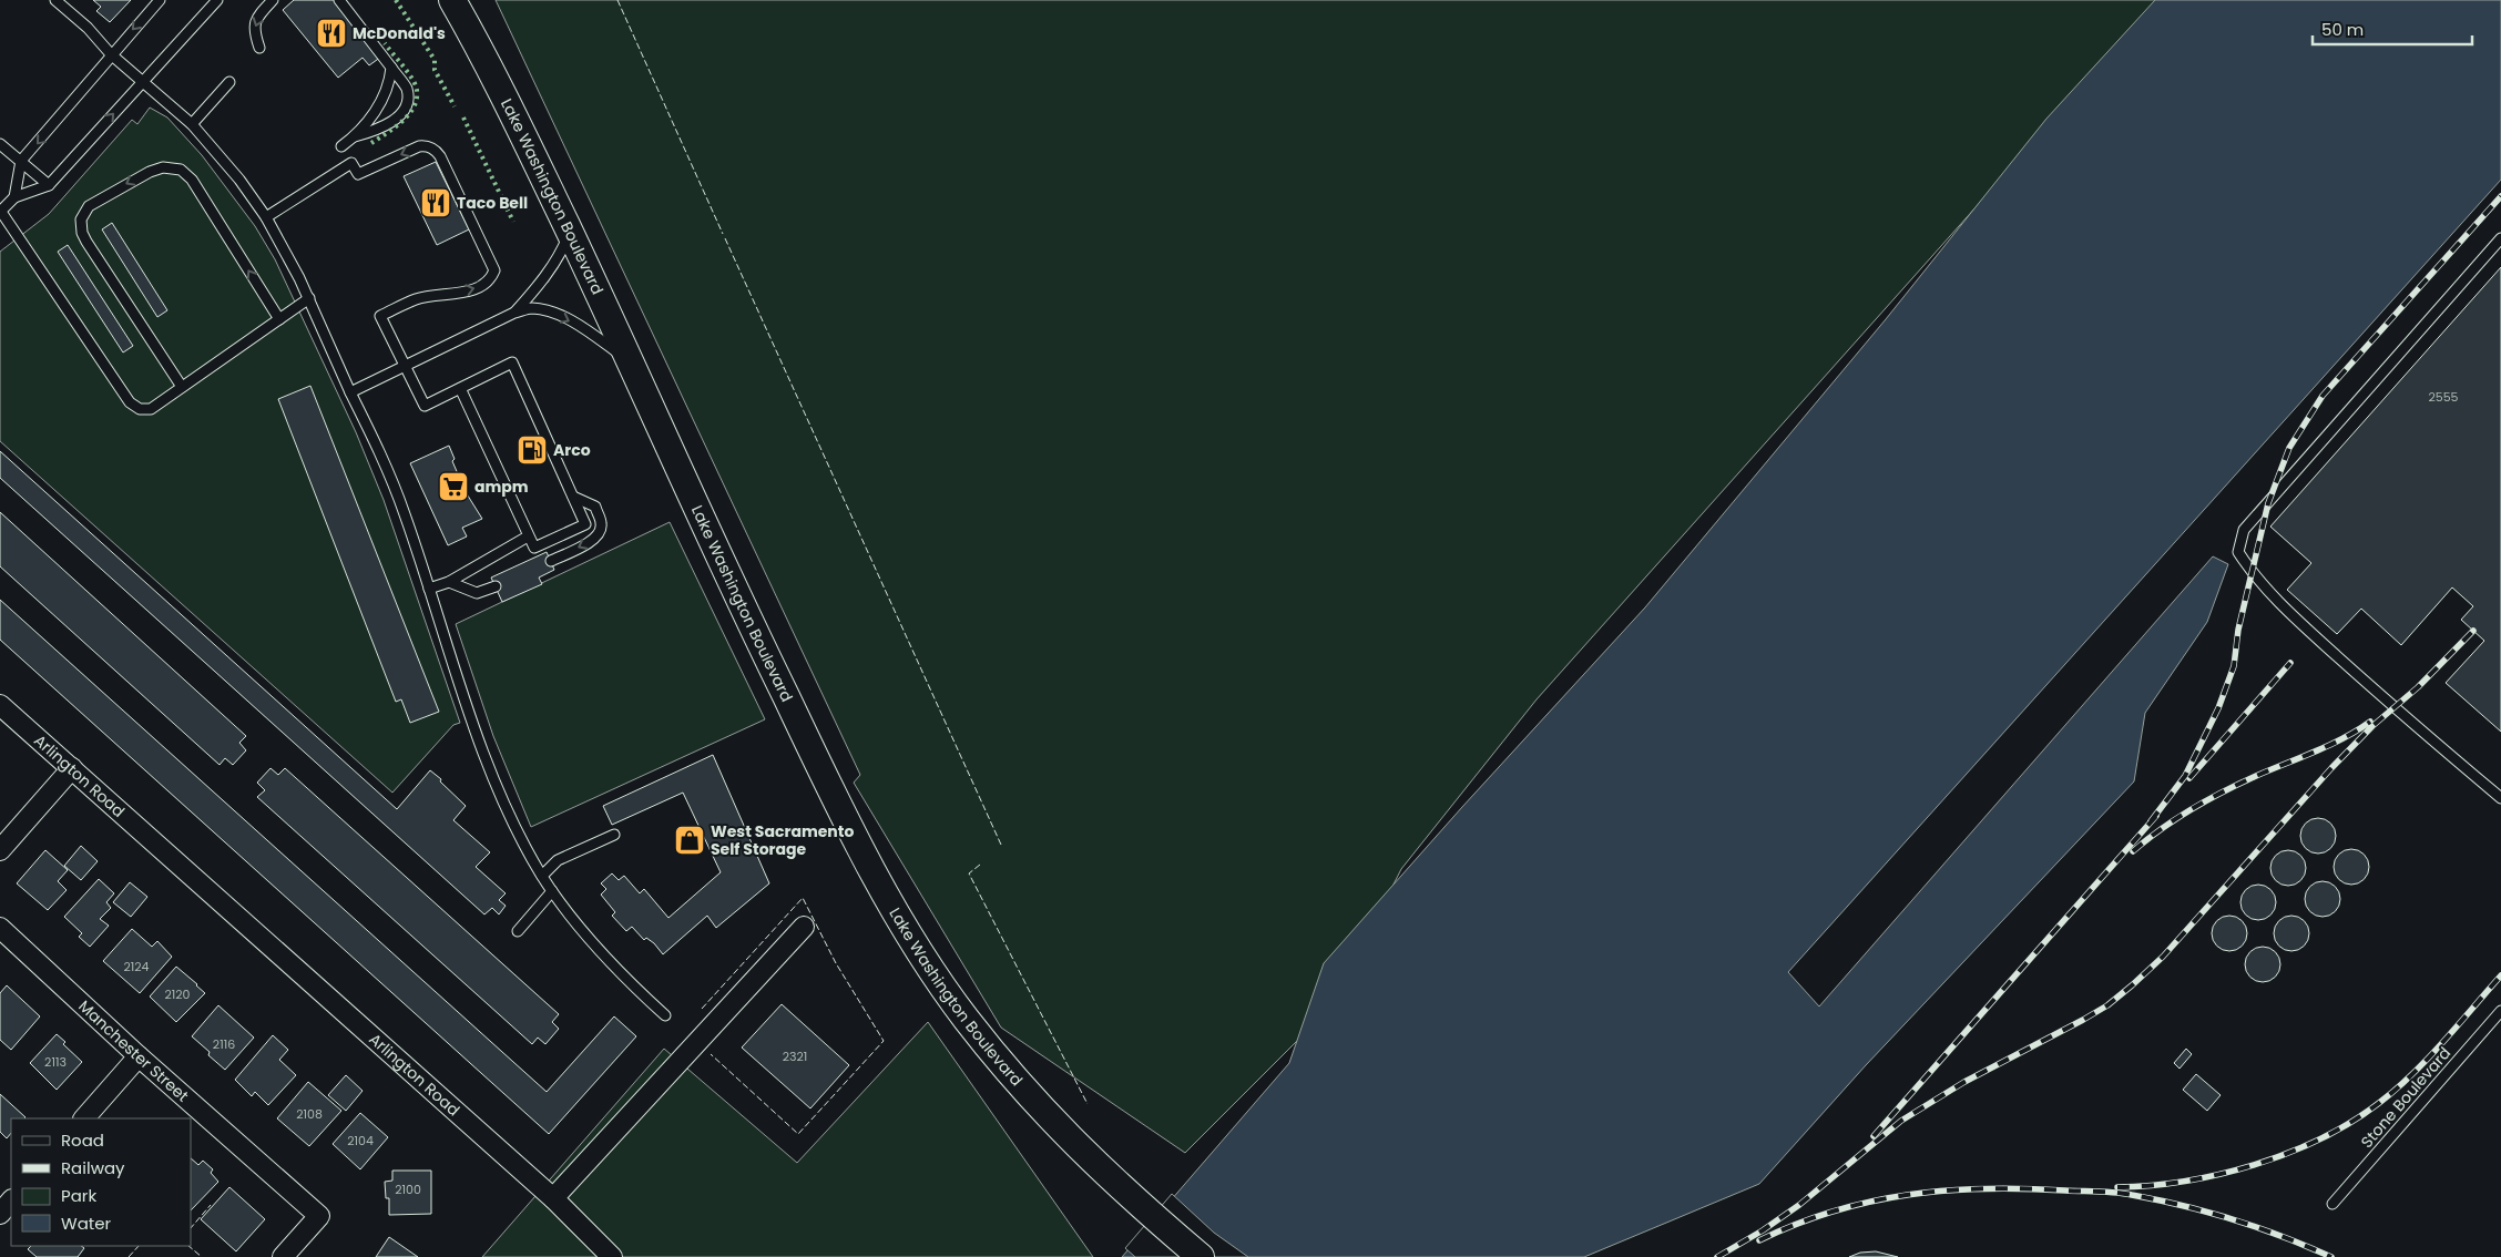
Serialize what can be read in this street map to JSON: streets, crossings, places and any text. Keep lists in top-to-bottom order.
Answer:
{
  "streets": {
    "main road": ["Lake Washington Boulevard"],
    "street": ["Arlington Road", "Manchester Street"],
    "lane": ["Stone Boulevard"]
  },
  "places": {
    "restaurant": ["McDonald's", "Taco Bell"],
    "fuel station": ["Arco"],
    "supermarket": ["ampm"],
    "shop": ["West Sacramento Self Storage"]
  },
  "house_numbers": [
    "2555",
    "2124",
    "2120",
    "2116",
    "2321",
    "2113",
    "2108",
    "2104",
    "2100"
  ],
  "legend": [
    "Road",
    "Railway",
    "Park",
    "Water"
  ],
  "scale_bar": "50 m"
}
